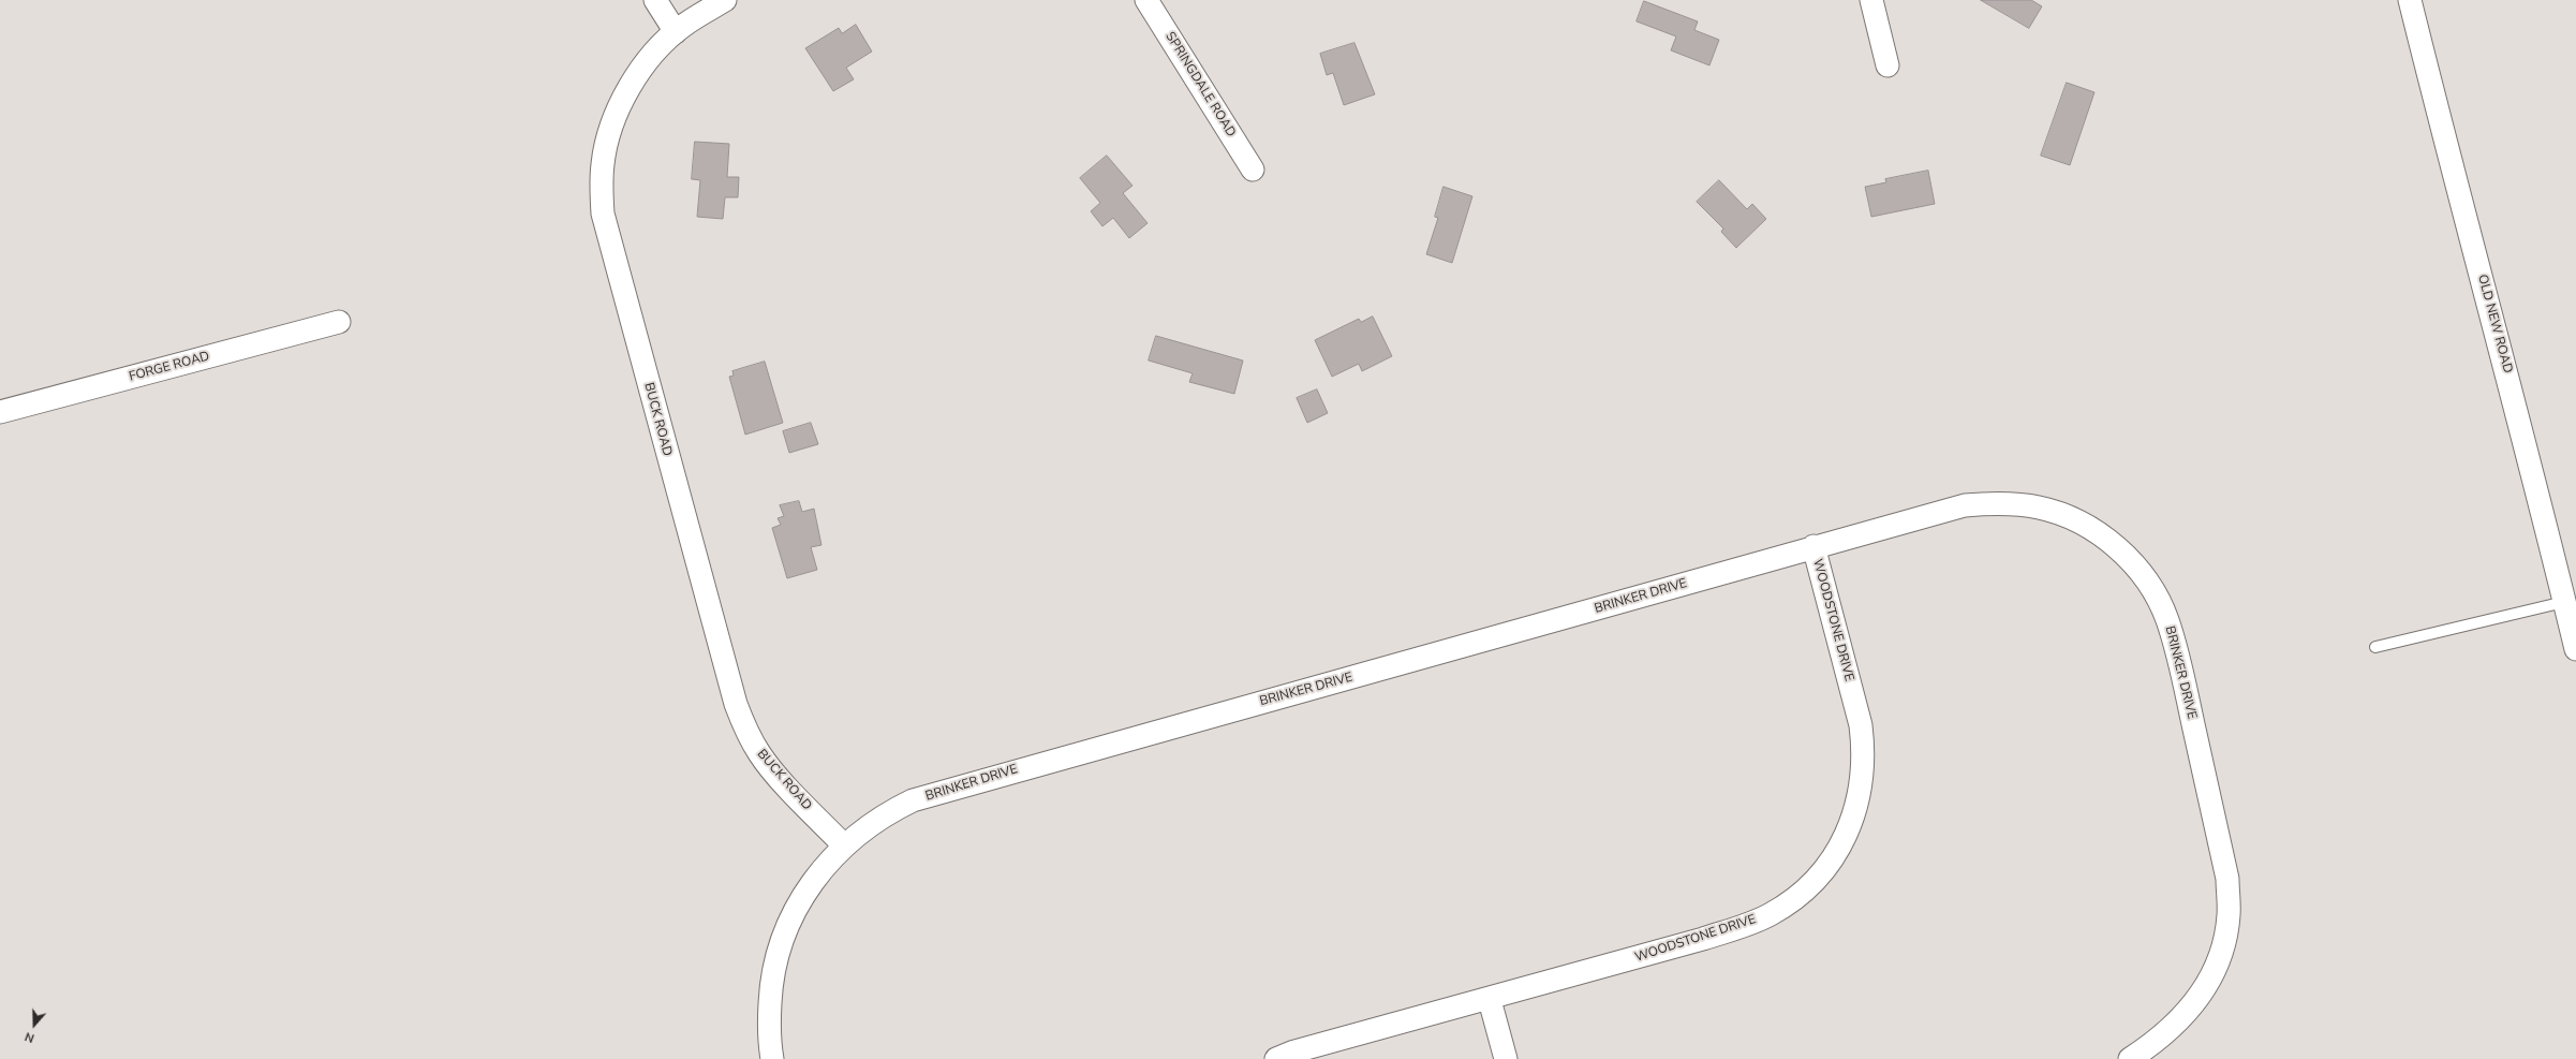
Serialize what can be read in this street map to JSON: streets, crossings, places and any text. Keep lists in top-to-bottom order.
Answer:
{
  "streets": {
    "street": [
      "SPRINGDALE ROAD",
      "OLD NEW ROAD",
      "FORGE ROAD",
      "BUCK ROAD",
      "BRINKER DRIVE",
      "WOODSTONE DRIVE"
    ]
  },
  "crossings": [
    ["BUCK ROAD", "BRINKER DRIVE"],
    ["BRINKER DRIVE", "WOODSTONE DRIVE"]
  ],
  "north": "bottom"
}
